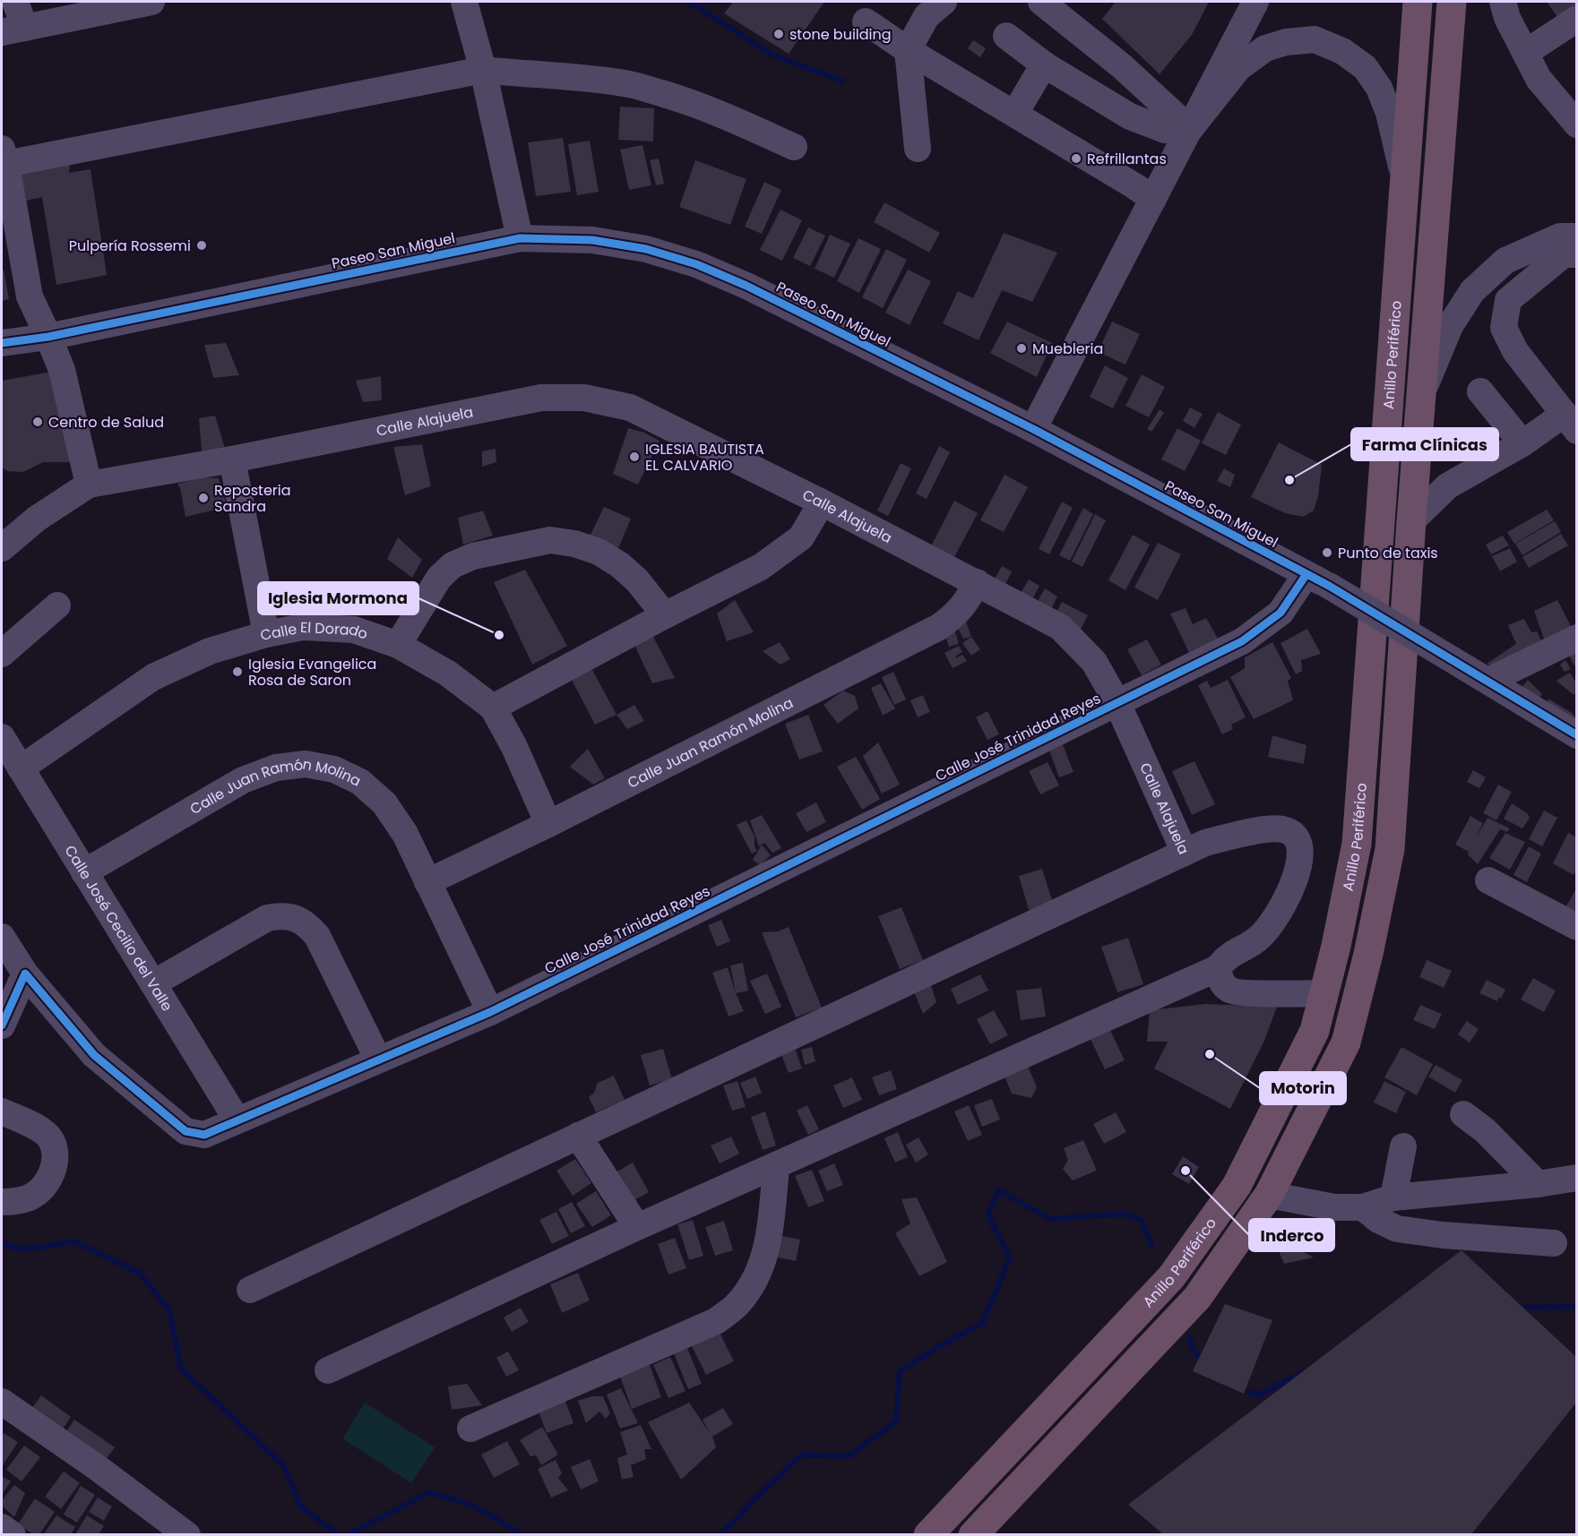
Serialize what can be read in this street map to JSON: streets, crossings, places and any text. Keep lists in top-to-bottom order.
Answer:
{
  "streets": {
    "highway": ["Anillo Periférico"],
    "street": [
      "Paseo San Miguel",
      "Calle Alajuela",
      "Calle El Dorado",
      "Calle José Trinidad Reyes",
      "Calle Juan Ramón Molina",
      "Calle José Cecilio del Valle"
    ]
  },
  "crossings": [
    ["Paseo San Miguel", "Calle José Trinidad Reyes"],
    ["Calle Alajuela", "Calle José Trinidad Reyes"],
    ["Calle Alajuela", "Calle Juan Ramón Molina"],
    ["Calle El Dorado", "Calle Juan Ramón Molina"],
    ["Calle El Dorado", "Calle José Cecilio del Valle"],
    ["Calle José Trinidad Reyes", "Calle Juan Ramón Molina"],
    ["Calle José Trinidad Reyes", "Calle José Cecilio del Valle"],
    ["Calle Juan Ramón Molina", "Calle José Cecilio del Valle"]
  ],
  "places": [
    "stone building",
    "Refrillantas",
    "Pulpería Rossemi",
    "Muebleria",
    "Centro de Salud",
    "IGLESIA BAUTISTA EL CALVARIO",
    "Farma Clínicas",
    "Reposteria Sandra",
    "Punto de taxis",
    "Iglesia Mormona",
    "Iglesia Evangelica Rosa de Saron",
    "Motorin",
    "Inderco"
  ]
}
